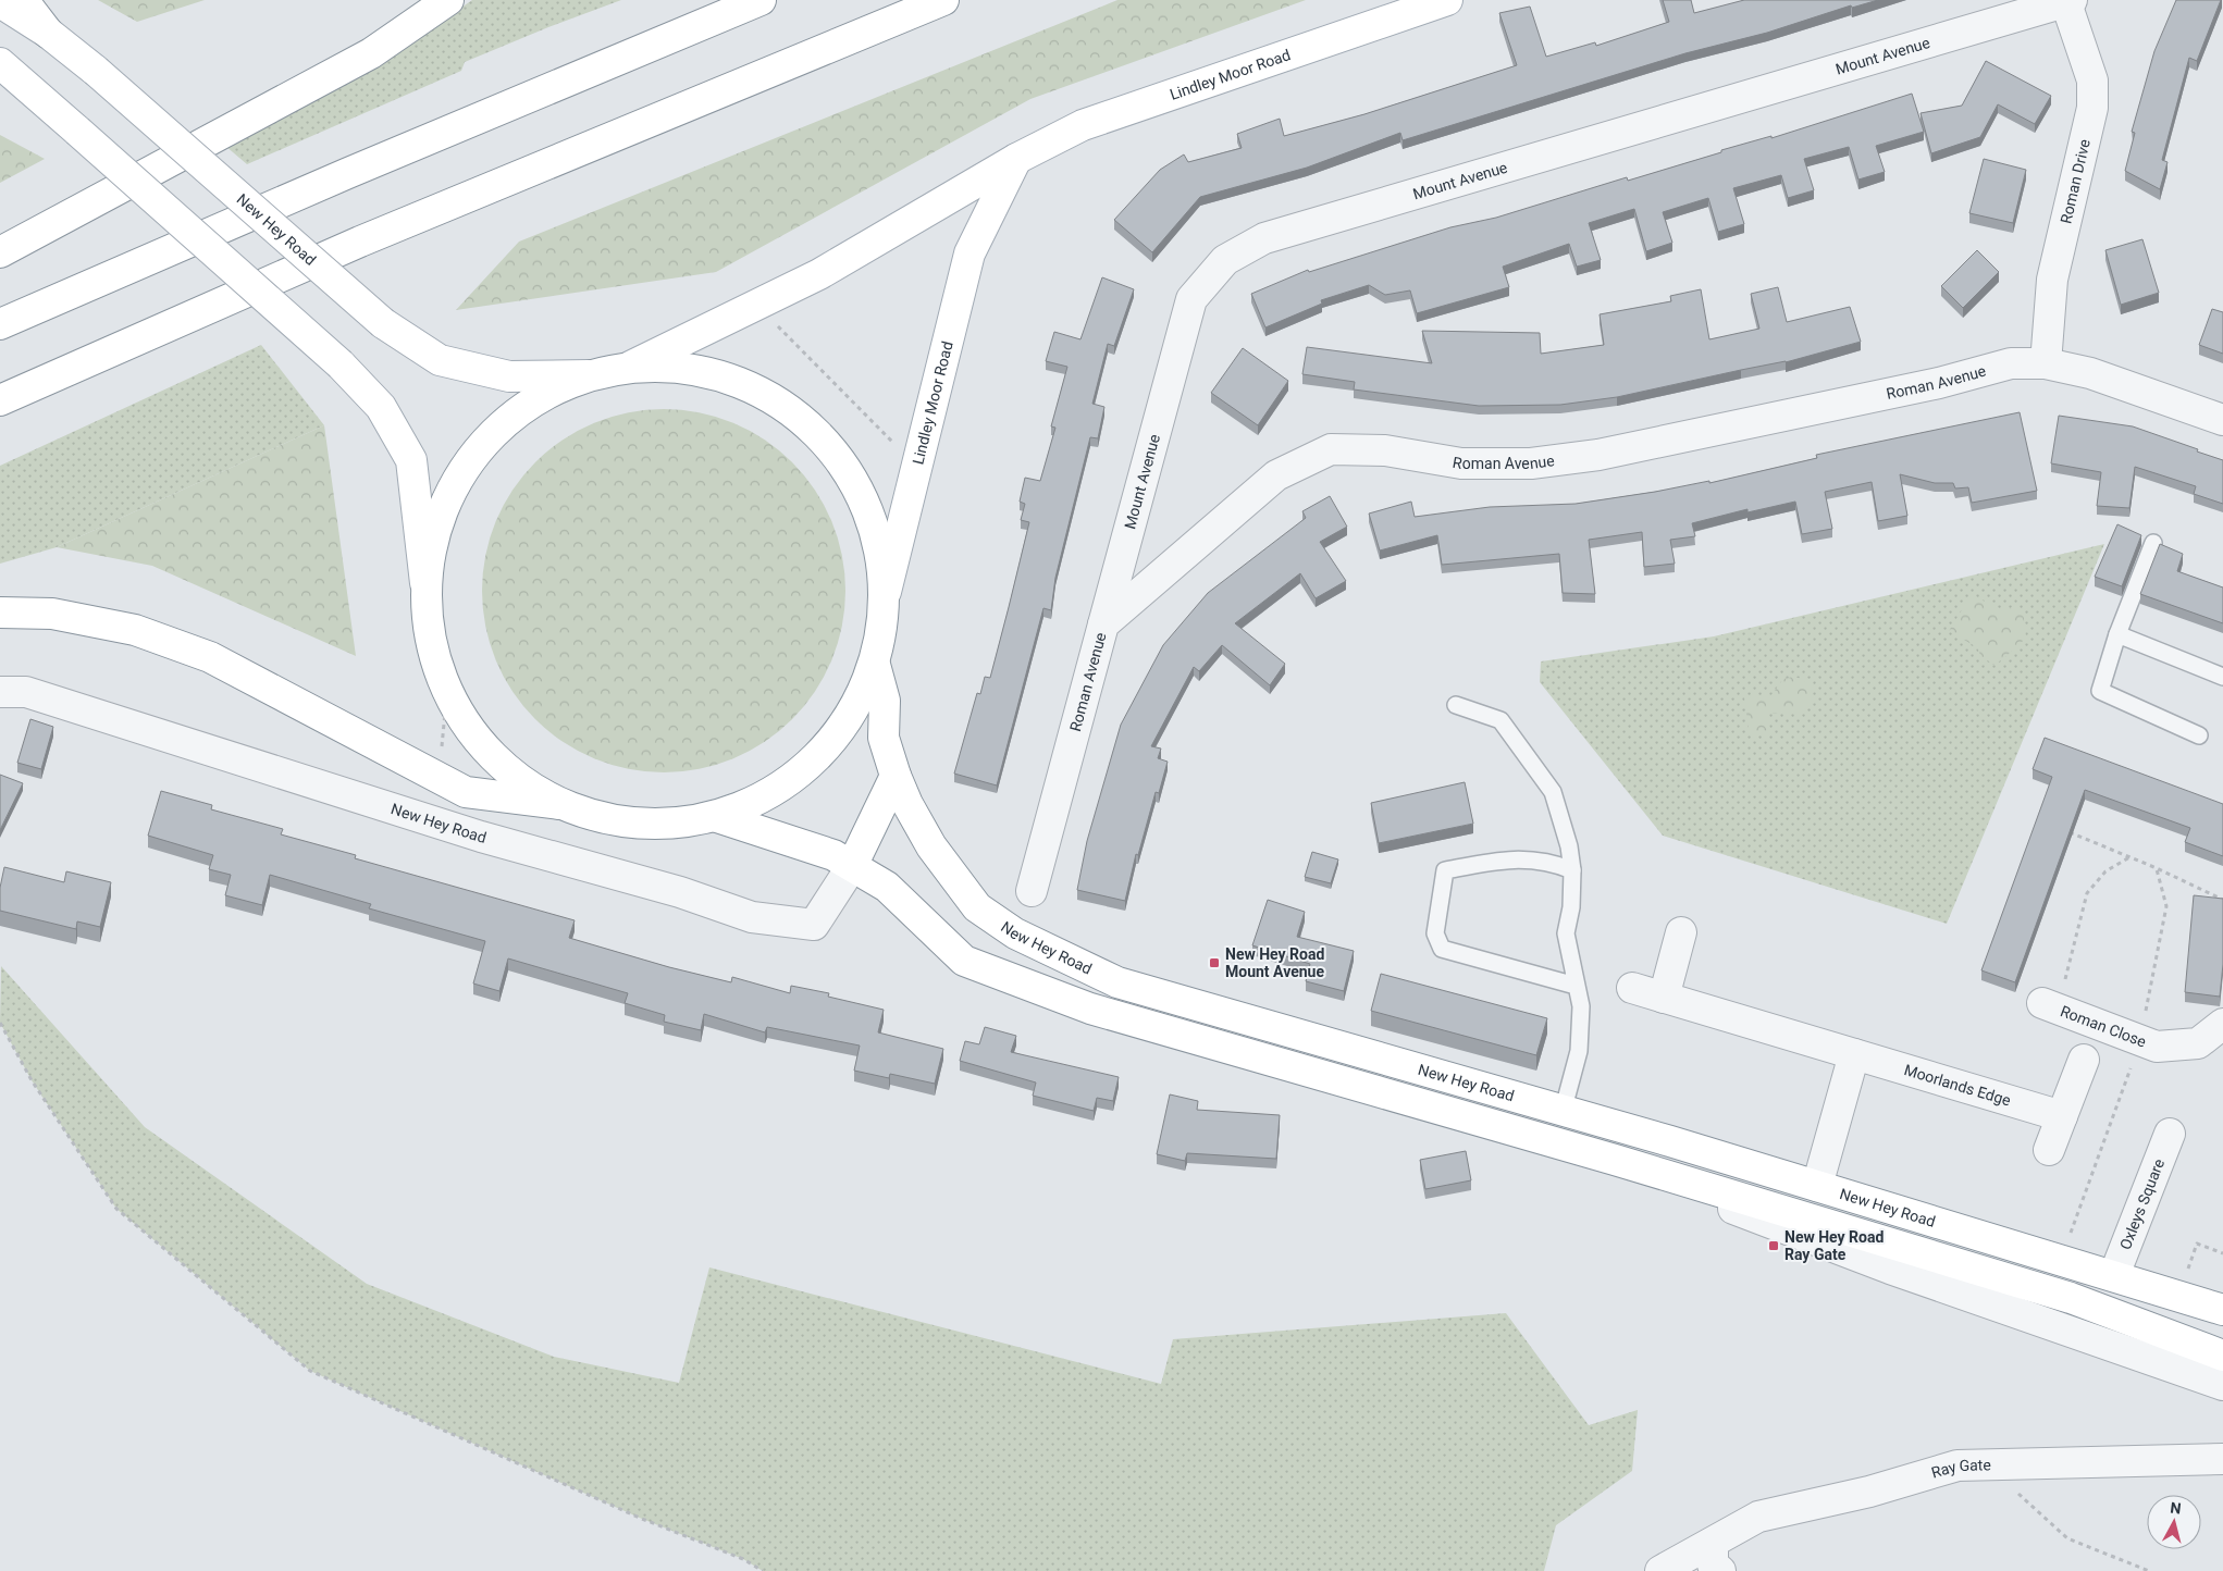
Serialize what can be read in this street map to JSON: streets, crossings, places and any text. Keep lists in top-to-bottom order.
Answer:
{
  "streets": {
    "main road": ["Lindley Moor Road", "New Hey Road"],
    "street": [
      "Mount Avenue",
      "Roman Drive",
      "Roman Avenue",
      "Roman Close",
      "Moorlands Edge",
      "Oxleys Square",
      "Ray Gate"
    ]
  },
  "crossings": [
    ["Mount Avenue", "Roman Drive"],
    ["Mount Avenue", "Roman Avenue"],
    ["Roman Drive", "Roman Avenue"],
    ["New Hey Road", "Oxleys Square"]
  ],
  "places": {
    "transit": ["New Hey Road Mount Avenue", "New Hey Road Ray Gate"]
  },
  "north": "top"
}
